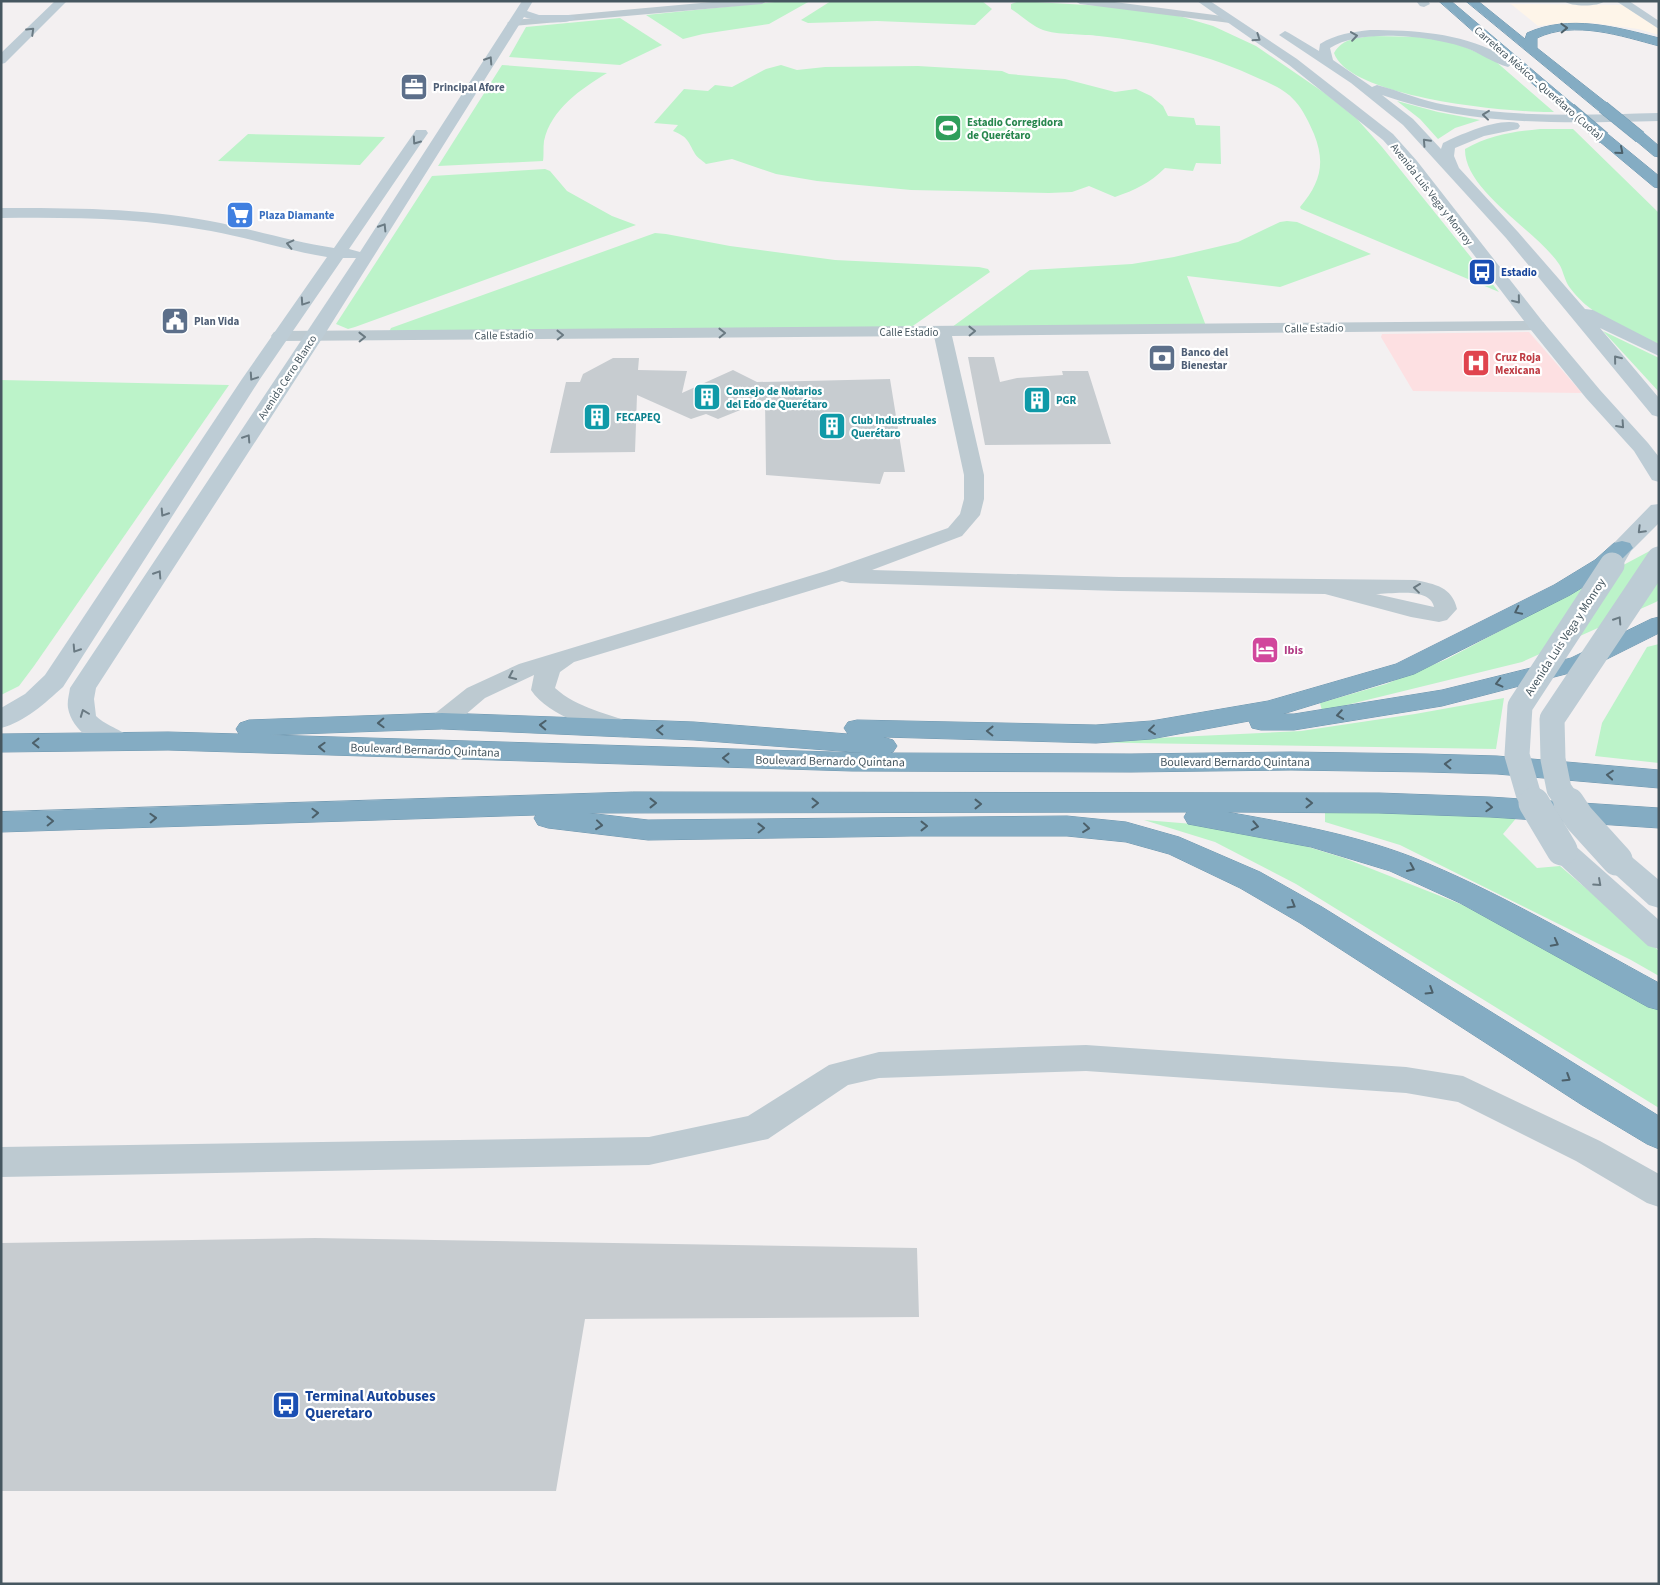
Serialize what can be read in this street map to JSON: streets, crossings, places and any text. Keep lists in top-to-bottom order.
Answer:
{
  "streets": {
    "highway": ["Carretera México - Querétaro (Cuota)", "Boulevard Bernardo Quintana"],
    "main road": ["Avenida Luis Vega y Monroy", "Avenida Cerro Blanco"],
    "street": ["Calle Estadio"]
  },
  "crossings": [
    ["Avenida Luis Vega y Monroy", "Calle Estadio"],
    ["Calle Estadio", "Avenida Cerro Blanco"],
    ["Avenida Cerro Blanco", "Boulevard Bernardo Quintana"]
  ],
  "one_way": ["Calle Estadio"],
  "places": {
    "office": ["Principal Afore"],
    "sports": ["Estadio Corregidora de Querétaro"],
    "supermarket": ["Plaza Diamante"],
    "bus stop": ["Estadio", "Terminal Autobuses Queretaro"],
    "public building": ["Plan Vida"],
    "bank": ["Banco del Bienestar"],
    "hospital": ["Cruz Roja Mexicana"],
    "building": [
      "Consejo de Notarios del Edo de Querétaro",
      "PGR",
      "FECAPEQ",
      "Club Industruales Querétaro"
    ],
    "hotel": ["Ibis"]
  }
}
